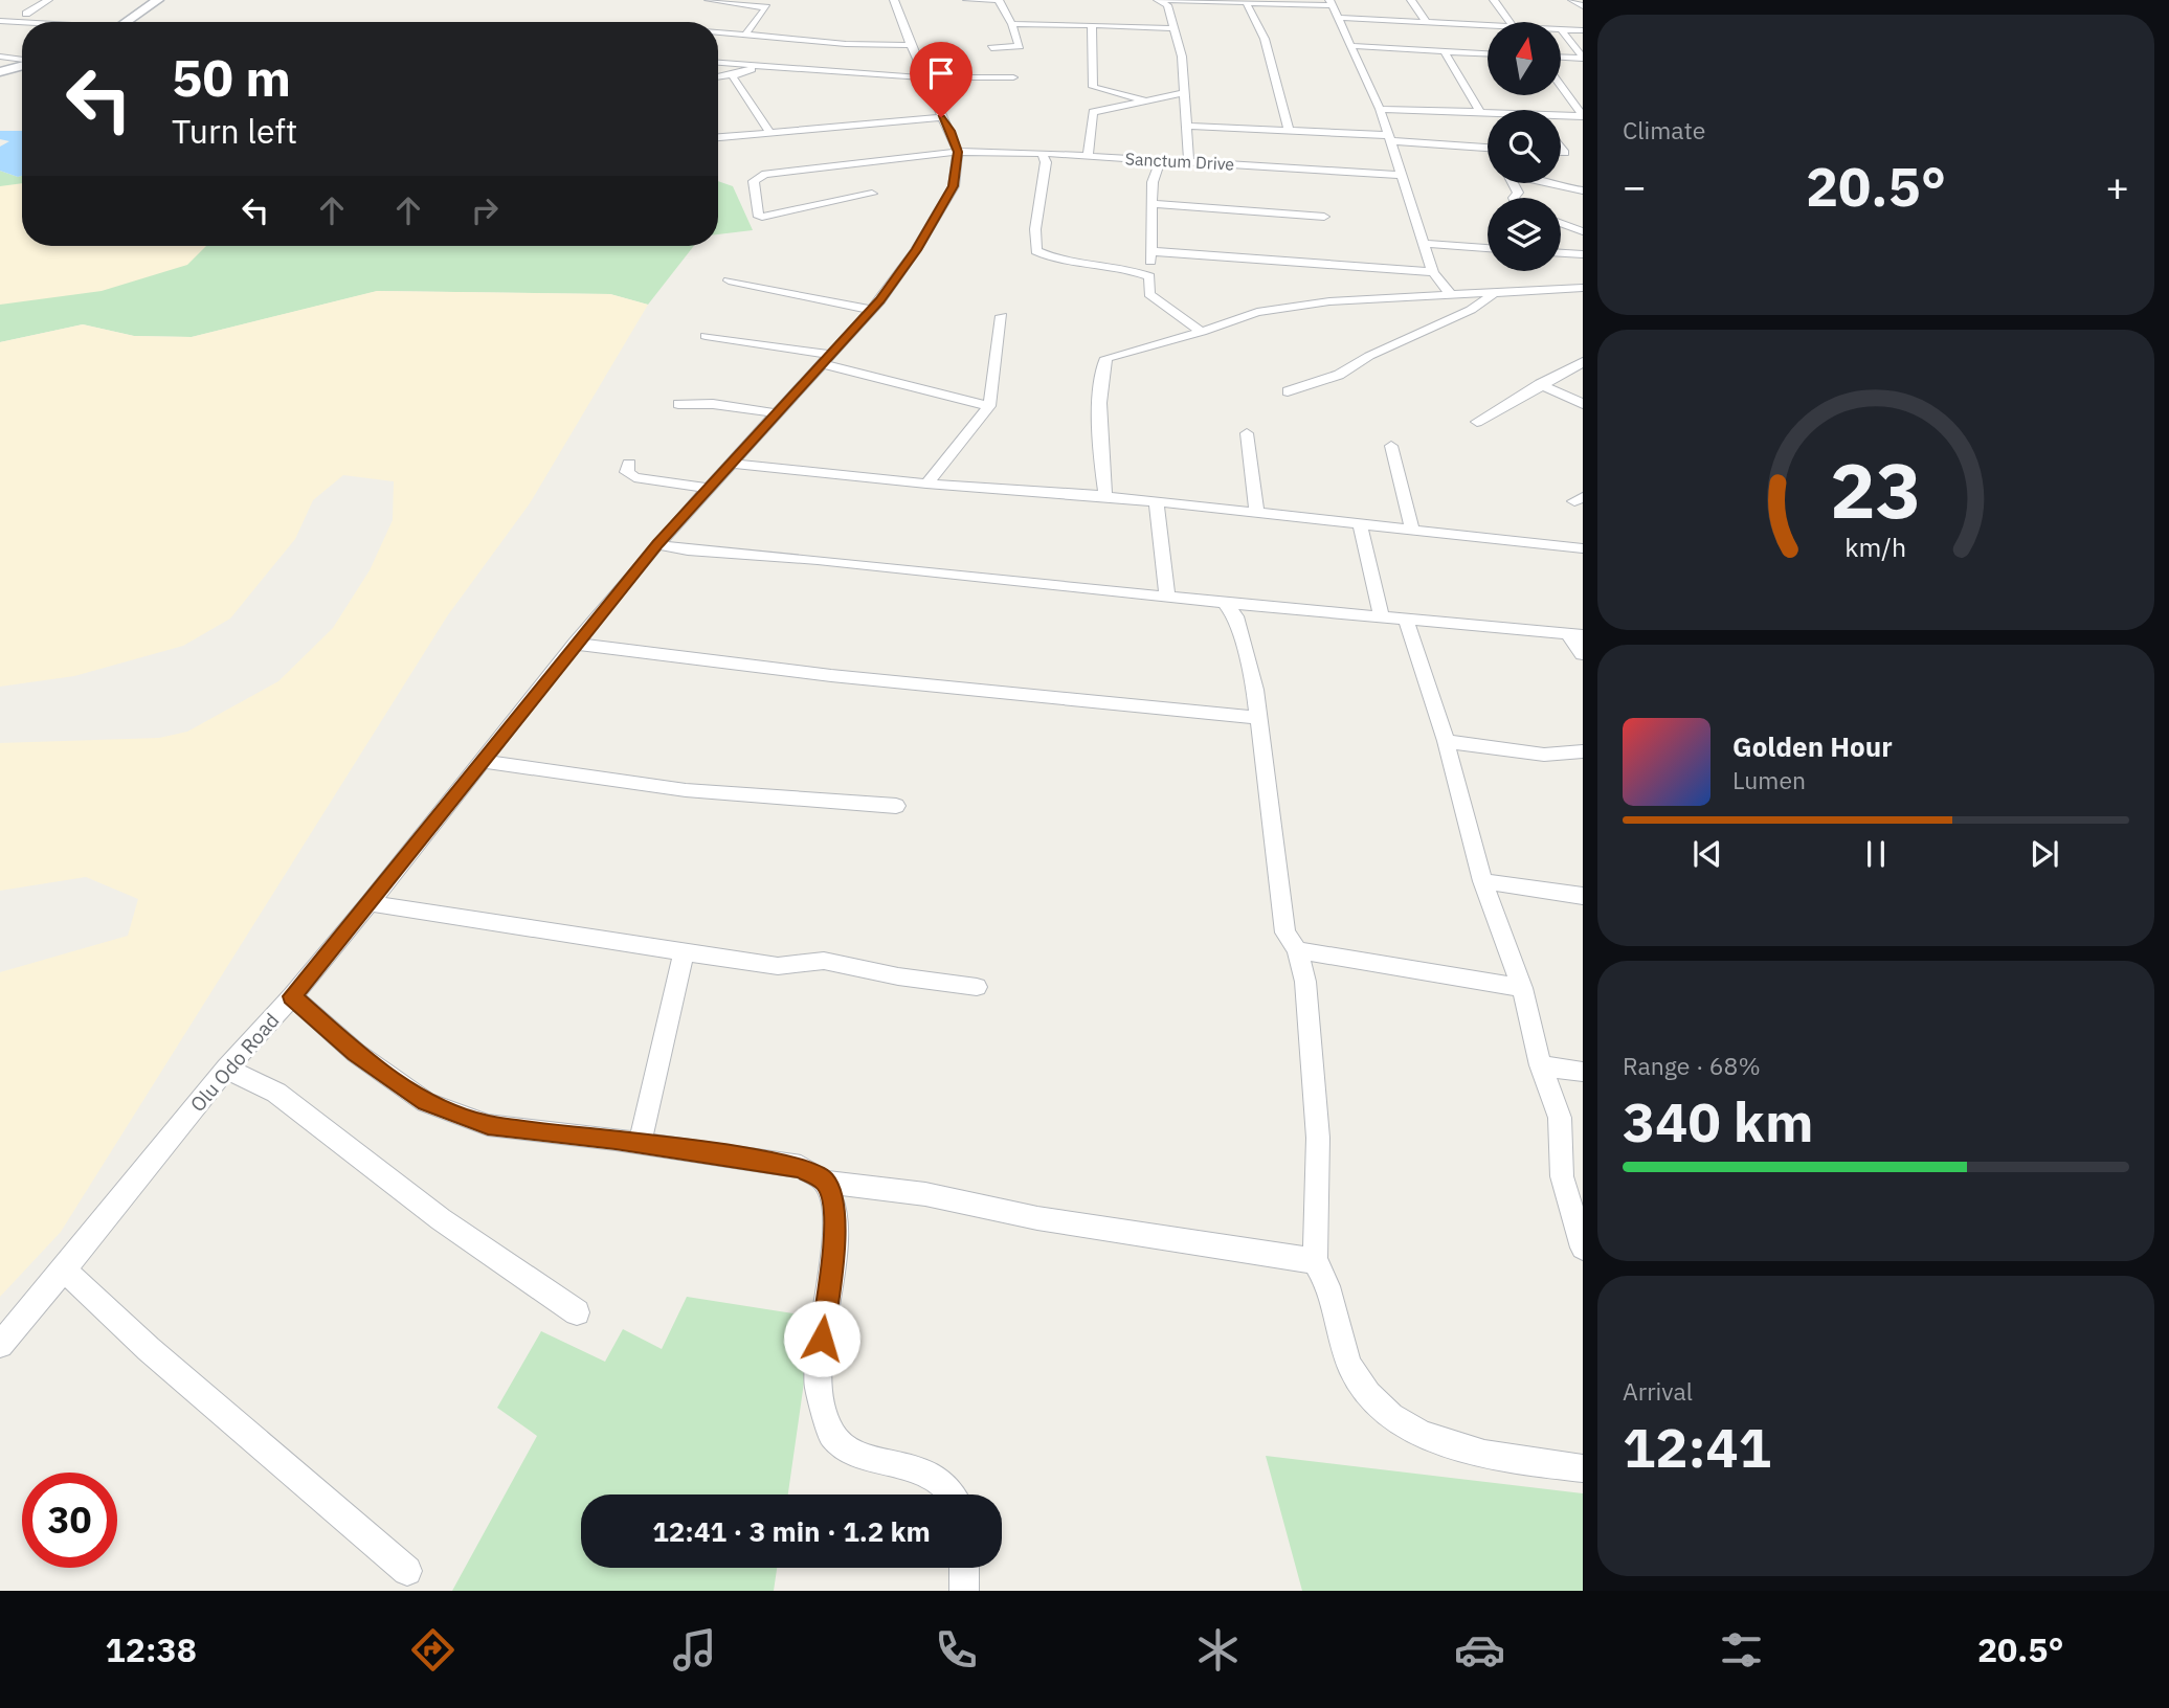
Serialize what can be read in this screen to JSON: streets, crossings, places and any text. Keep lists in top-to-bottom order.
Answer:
{
  "streets": {
    "street": ["Sanctum Drive", "Olu Odo Road"]
  },
  "crossings": [
    ["Sanctum Drive", "Olu Odo Road"]
  ],
  "north": "top",
  "page": {
    "tile": [
      "Climate",
      ["Range · 68%", "340 km"],
      ["Arrival", "12:41"]
    ],
    "turn": ["50 m", "Turn left"],
    "heat": ["−", "20.5°", "+"],
    "song": ["Golden Hour", "Lumen"],
    "limit": "30",
    "trip": "12:41 · 3 min · 1.2 km",
    "tabs": ["12:38", "20.5°"],
    "gauge": ["23", "km/h"]
  }
}
